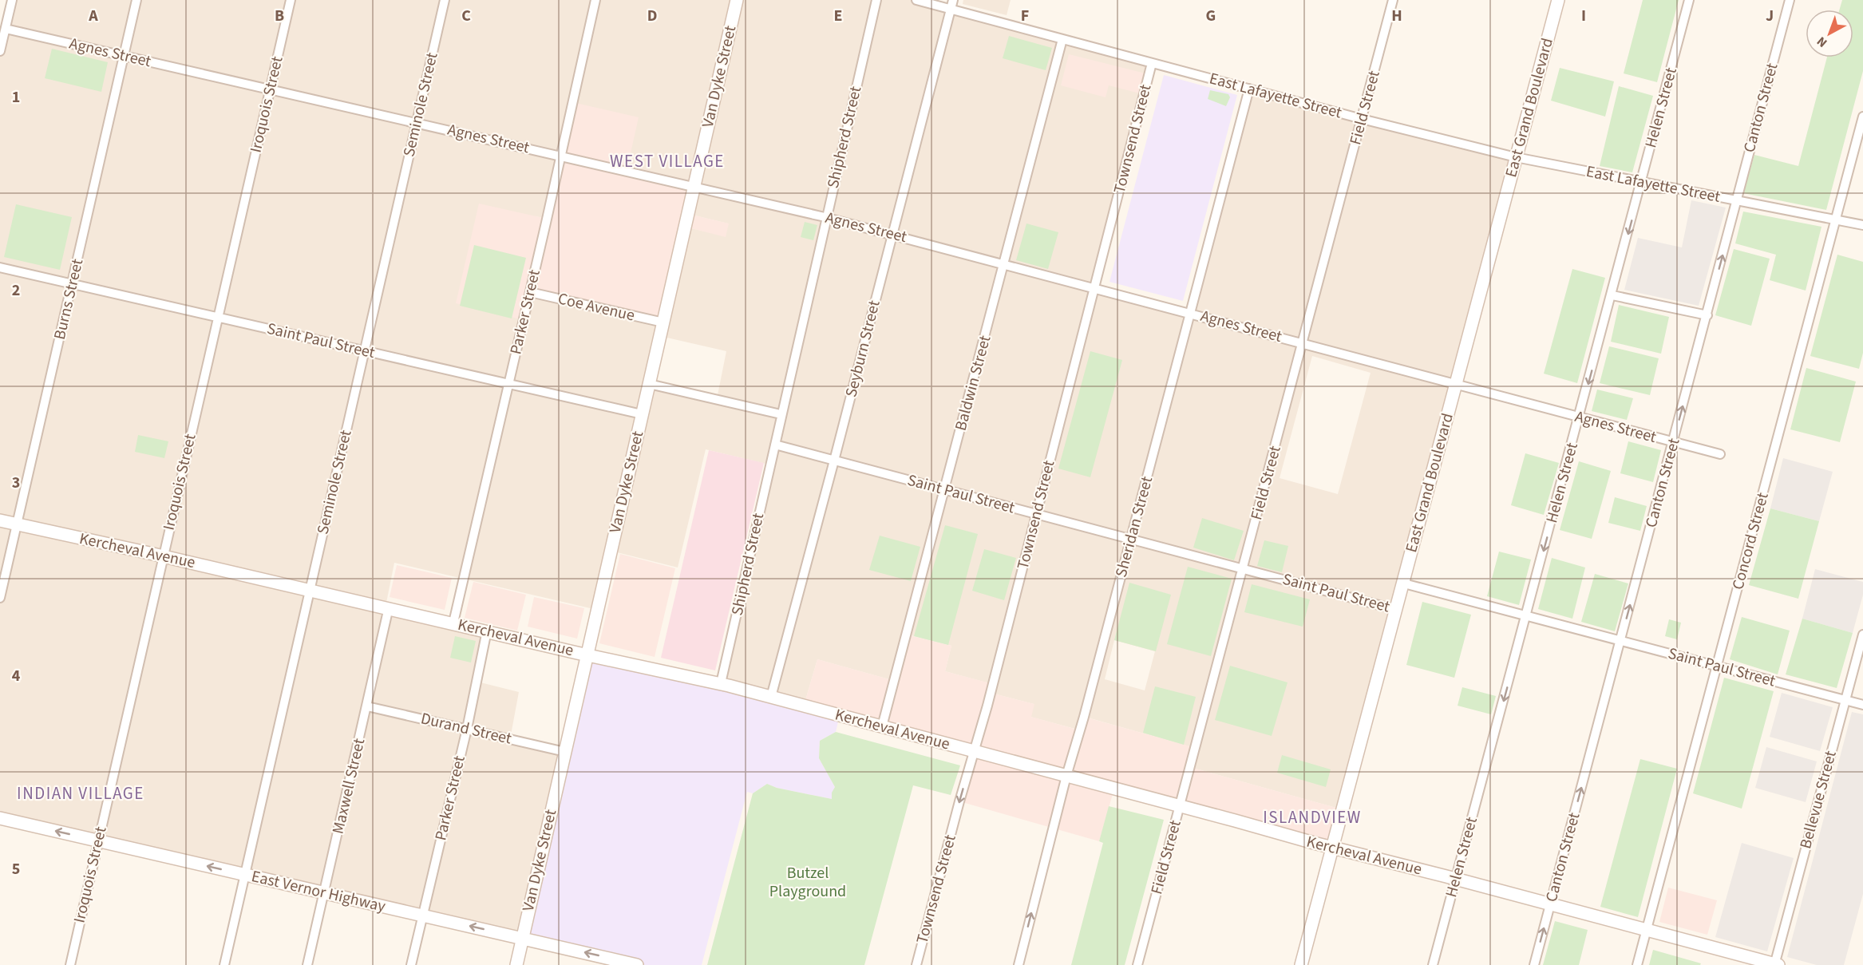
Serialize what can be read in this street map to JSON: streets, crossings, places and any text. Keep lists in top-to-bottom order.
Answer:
{
  "streets": {
    "street": [
      "Agnes Street",
      "Van Dyke Street",
      "East Lafayette Street",
      "Iroquois Street",
      "Seminole Street",
      "Field Street",
      "East Grand Boulevard",
      "Helen Street",
      "Canton Street",
      "Shipherd Street",
      "Townsend Street",
      "Burns Street",
      "Coe Avenue",
      "Parker Street",
      "Saint Paul Street",
      "Seyburn Street",
      "Baldwin Street",
      "Sheridan Street",
      "Concord Street",
      "Kercheval Avenue",
      "Durand Street",
      "Maxwell Street",
      "Bellevue Street",
      "East Vernor Highway"
    ]
  },
  "crossings": [
    ["Agnes Street", "Van Dyke Street"],
    ["Agnes Street", "Iroquois Street"],
    ["Agnes Street", "Seminole Street"],
    ["Agnes Street", "Field Street"],
    ["Agnes Street", "East Grand Boulevard"],
    ["Agnes Street", "Helen Street"],
    ["Agnes Street", "Canton Street"],
    ["Agnes Street", "Shipherd Street"],
    ["Agnes Street", "Townsend Street"],
    ["Agnes Street", "Burns Street"],
    ["Agnes Street", "Parker Street"],
    ["Agnes Street", "Seyburn Street"],
    ["Agnes Street", "Baldwin Street"],
    ["Agnes Street", "Sheridan Street"],
    ["Van Dyke Street", "Coe Avenue"],
    ["Van Dyke Street", "Saint Paul Street"],
    ["Van Dyke Street", "Kercheval Avenue"],
    ["Van Dyke Street", "Durand Street"],
    ["Van Dyke Street", "East Vernor Highway"],
    ["East Lafayette Street", "Field Street"],
    ["East Lafayette Street", "East Grand Boulevard"],
    ["East Lafayette Street", "Helen Street"],
    ["East Lafayette Street", "Canton Street"],
    ["East Lafayette Street", "Townsend Street"],
    ["East Lafayette Street", "Seyburn Street"],
    ["East Lafayette Street", "Baldwin Street"],
    ["East Lafayette Street", "Sheridan Street"],
    ["East Lafayette Street", "Concord Street"],
    ["Iroquois Street", "Saint Paul Street"],
    ["Iroquois Street", "Kercheval Avenue"],
    ["Iroquois Street", "East Vernor Highway"],
    ["Seminole Street", "Saint Paul Street"],
    ["Seminole Street", "Kercheval Avenue"],
    ["Seminole Street", "East Vernor Highway"],
    ["Field Street", "Saint Paul Street"],
    ["Field Street", "Kercheval Avenue"],
    ["East Grand Boulevard", "Saint Paul Street"],
    ["East Grand Boulevard", "Kercheval Avenue"],
    ["Helen Street", "Saint Paul Street"],
    ["Helen Street", "Kercheval Avenue"],
    ["Canton Street", "Saint Paul Street"],
    ["Canton Street", "Kercheval Avenue"],
    ["Shipherd Street", "Saint Paul Street"],
    ["Shipherd Street", "Kercheval Avenue"],
    ["Townsend Street", "Saint Paul Street"],
    ["Townsend Street", "Kercheval Avenue"],
    ["Burns Street", "Saint Paul Street"],
    ["Burns Street", "Kercheval Avenue"],
    ["Coe Avenue", "Parker Street"],
    ["Parker Street", "Saint Paul Street"],
    ["Parker Street", "Kercheval Avenue"],
    ["Parker Street", "Durand Street"],
    ["Parker Street", "East Vernor Highway"],
    ["Saint Paul Street", "Seyburn Street"],
    ["Saint Paul Street", "Baldwin Street"],
    ["Saint Paul Street", "Sheridan Street"],
    ["Saint Paul Street", "Concord Street"],
    ["Saint Paul Street", "Bellevue Street"],
    ["Seyburn Street", "Kercheval Avenue"],
    ["Baldwin Street", "Kercheval Avenue"],
    ["Sheridan Street", "Kercheval Avenue"],
    ["Concord Street", "Kercheval Avenue"],
    ["Kercheval Avenue", "Maxwell Street"],
    ["Kercheval Avenue", "Bellevue Street"],
    ["Durand Street", "Maxwell Street"],
    ["Maxwell Street", "East Vernor Highway"]
  ],
  "one_way": ["Helen Street", "Canton Street", "East Vernor Highway"],
  "districts": ["WEST VILLAGE", "INDIAN VILLAGE", "ISLANDVIEW"],
  "parks": ["Butzel Playground"],
  "north": "bottom left",
  "grid": {
    "columns": [
      "A",
      "B",
      "C",
      "D",
      "E",
      "F",
      "G",
      "H",
      "I",
      "J"
    ],
    "rows": [
      "1",
      "2",
      "3",
      "4",
      "5"
    ]
  }
}
